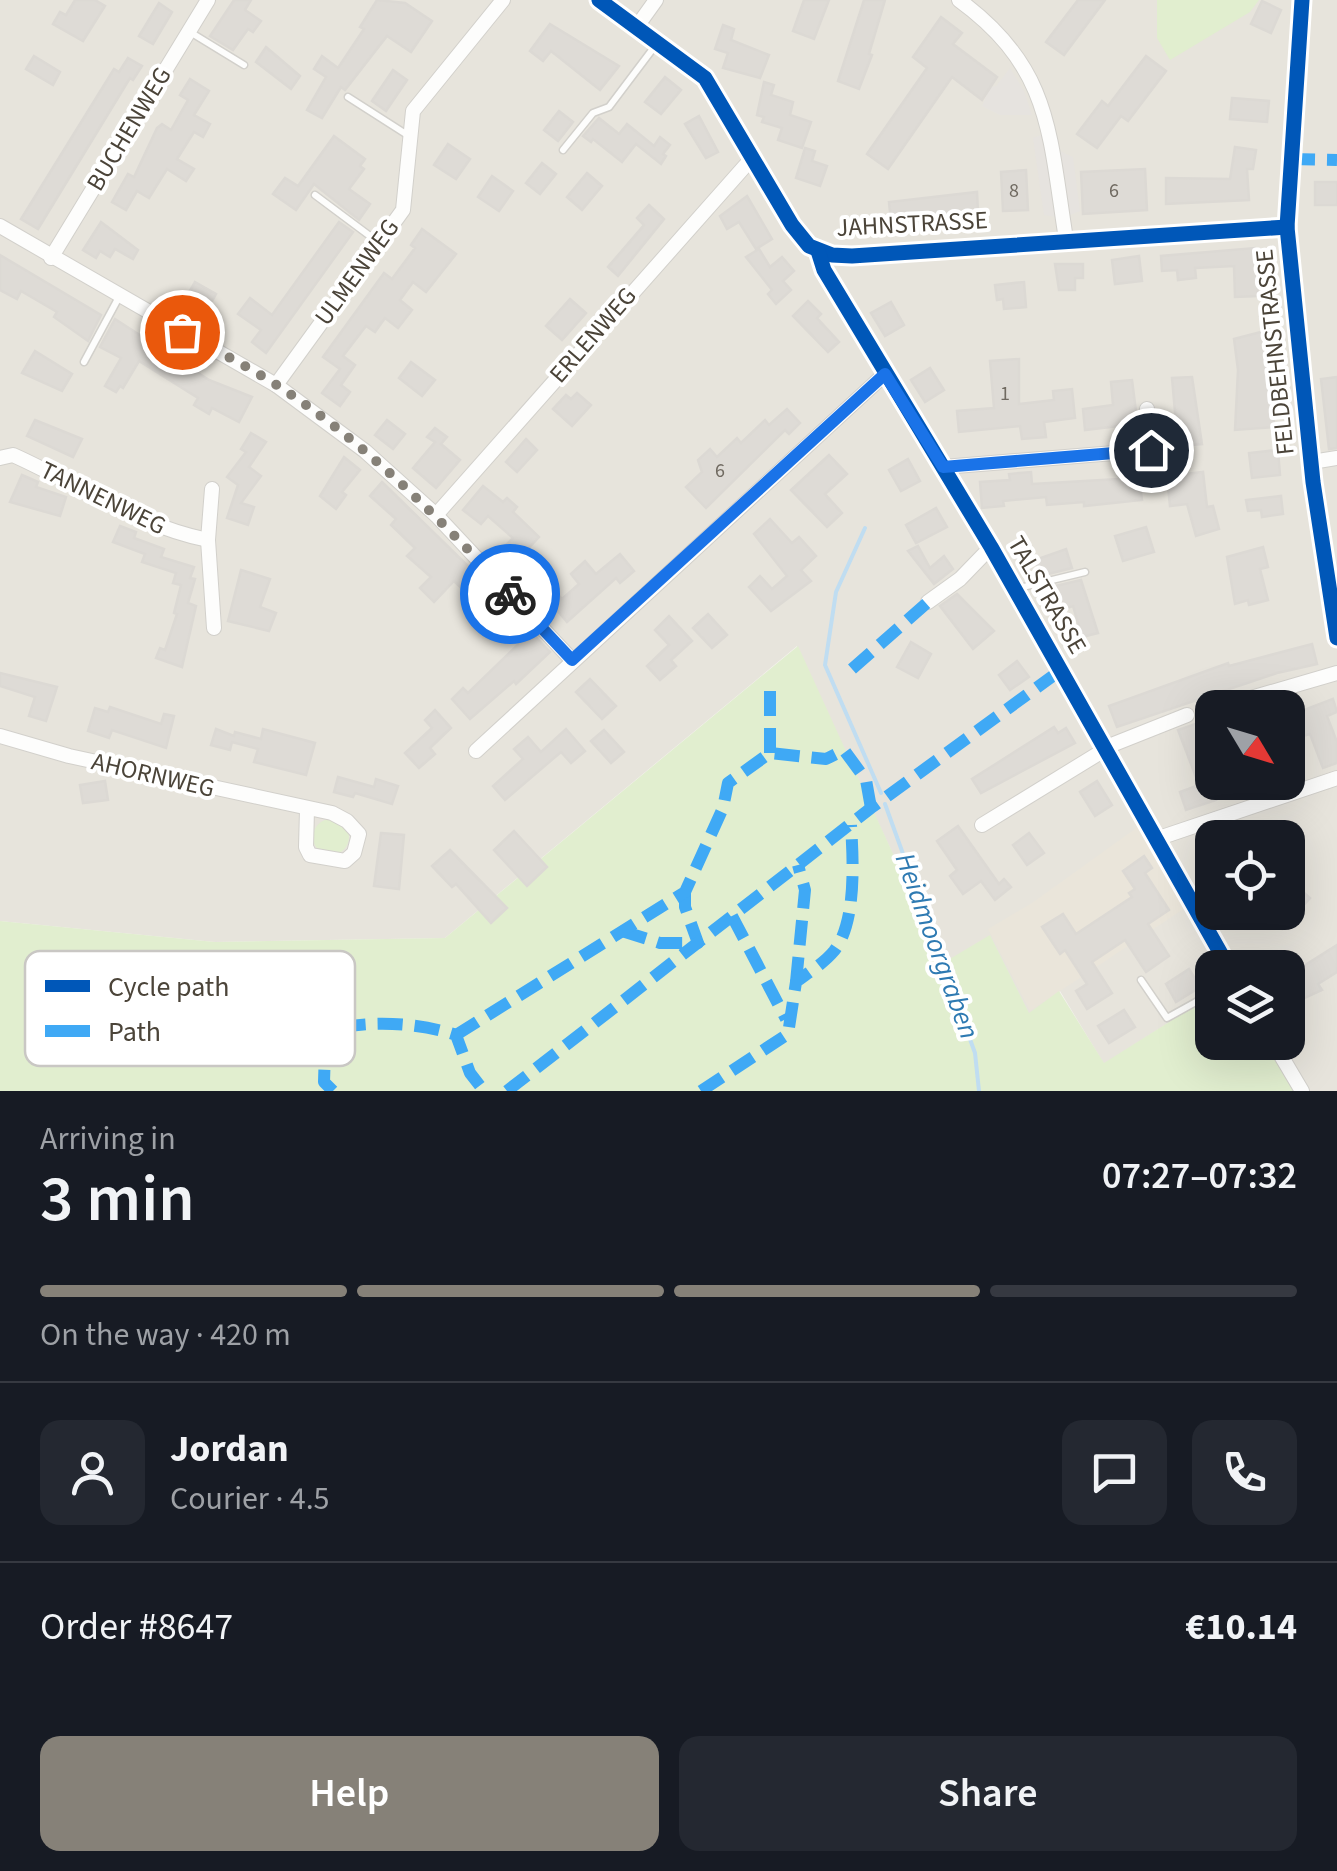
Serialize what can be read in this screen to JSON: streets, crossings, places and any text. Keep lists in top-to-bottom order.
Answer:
{
  "streets": {
    "street": [
      "BUCHENWEG",
      "JAHNSTRASSE",
      "ULMENWEG",
      "ERLENWEG",
      "FELDBEHNSTRASSE",
      "TANNENWEG",
      "TALSTRASSE",
      "AHORNWEG"
    ]
  },
  "crossings": [
    ["JAHNSTRASSE", "ERLENWEG"],
    ["JAHNSTRASSE", "FELDBEHNSTRASSE"],
    ["JAHNSTRASSE", "TALSTRASSE"]
  ],
  "water": ["Heidmoorgraben"],
  "house_numbers": [
    "8",
    "6",
    "1",
    "6"
  ],
  "legend": ["Cycle path", "Path"],
  "north": "bottom right",
  "page": {
    "heading": ["3 min", "Arriving in", "07:27–07:32"],
    "panel": [
      "Jordan",
      "Courier · 4.5",
      "Order #8647",
      "€10.14"
    ],
    "bar": "On the way · 420 m",
    "buttons": ["Help", "Share"]
  }
}
